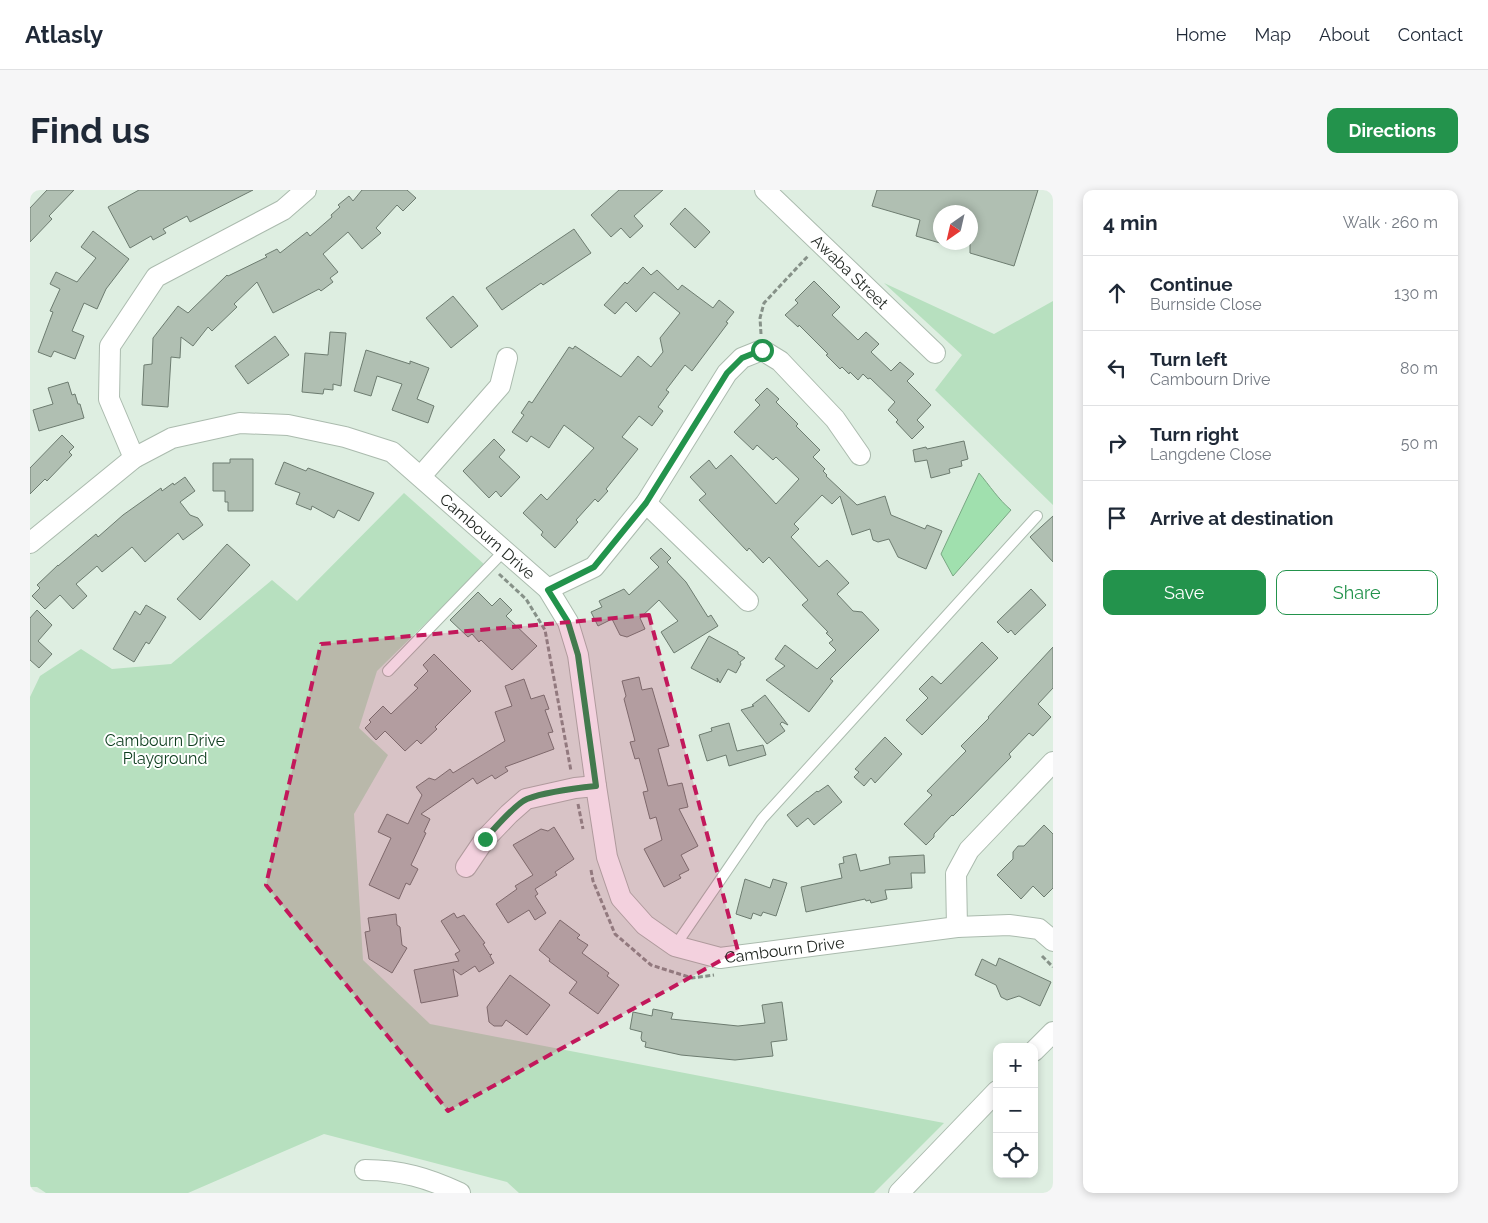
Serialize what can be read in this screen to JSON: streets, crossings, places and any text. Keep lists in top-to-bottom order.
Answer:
{
  "streets": {
    "street": ["Awaba Street", "Cambourn Drive"]
  },
  "parks": ["Cambourn Drive Playground"],
  "north": "bottom left",
  "page": {
    "header": "Atlasly",
    "nav": [
      "Home",
      "Map",
      "About",
      "Contact"
    ],
    "buttons": [
      "Directions",
      ["Save", "Share"]
    ],
    "title": "Find us",
    "heading": ["4 min", "Walk · 260 m"],
    "list": [
      ["Continue", "Burnside Close", "130 m"],
      ["Turn left", "Cambourn Drive", "80 m"],
      ["Turn right", "Langdene Close", "50 m"],
      "Arrive at destination"
    ],
    "map_buttons": ["+", "−"]
  }
}
